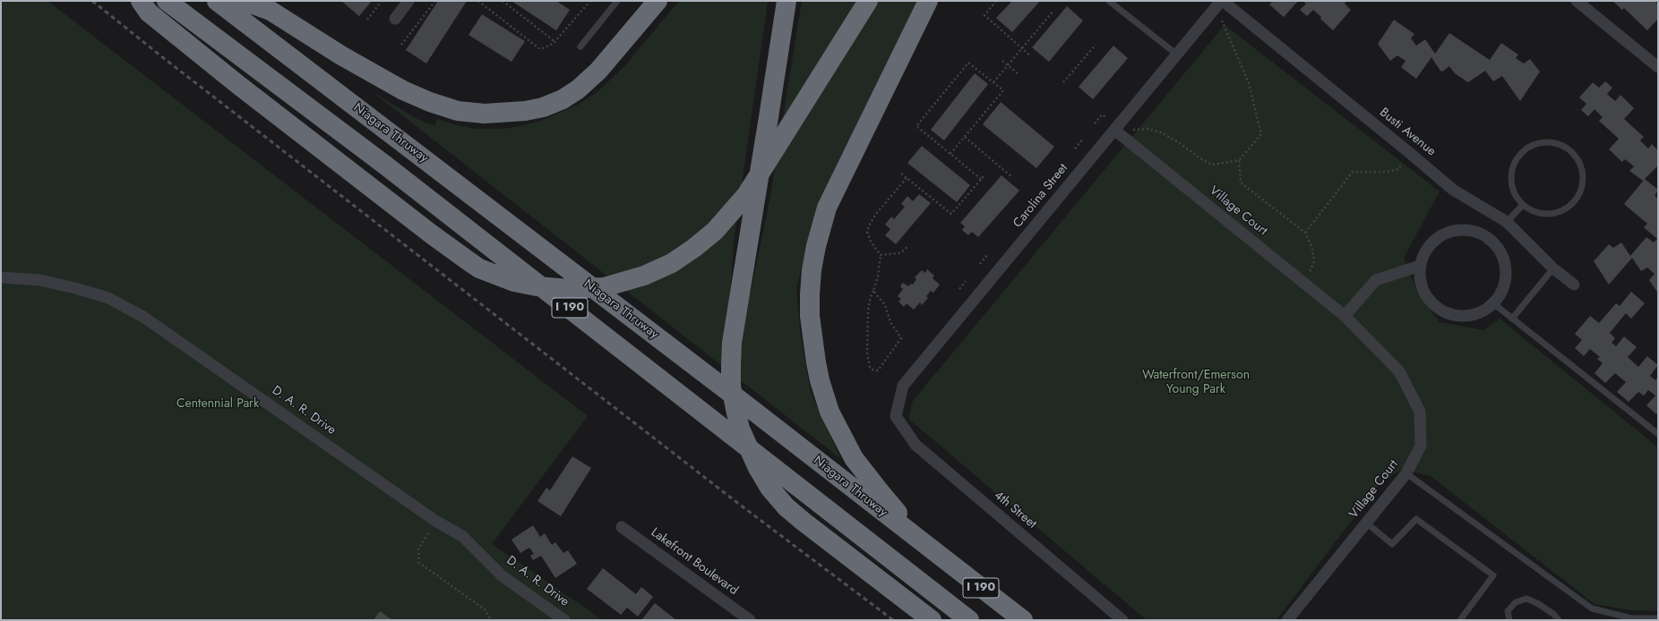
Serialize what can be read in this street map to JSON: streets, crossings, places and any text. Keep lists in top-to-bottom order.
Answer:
{
  "streets": {
    "highway": ["Niagara Thruway", "I 190"],
    "street": [
      "Busti Avenue",
      "Carolina Street",
      "Village Court",
      "D. A. R. Drive",
      "4th Street",
      "Lakefront Boulevard"
    ]
  },
  "crossings": [
    ["Busti Avenue", "Carolina Street"],
    ["Carolina Street", "Village Court"],
    ["Carolina Street", "4th Street"]
  ],
  "parks": ["Waterfront/Emerson Young Park", "Centennial Park"]
}
